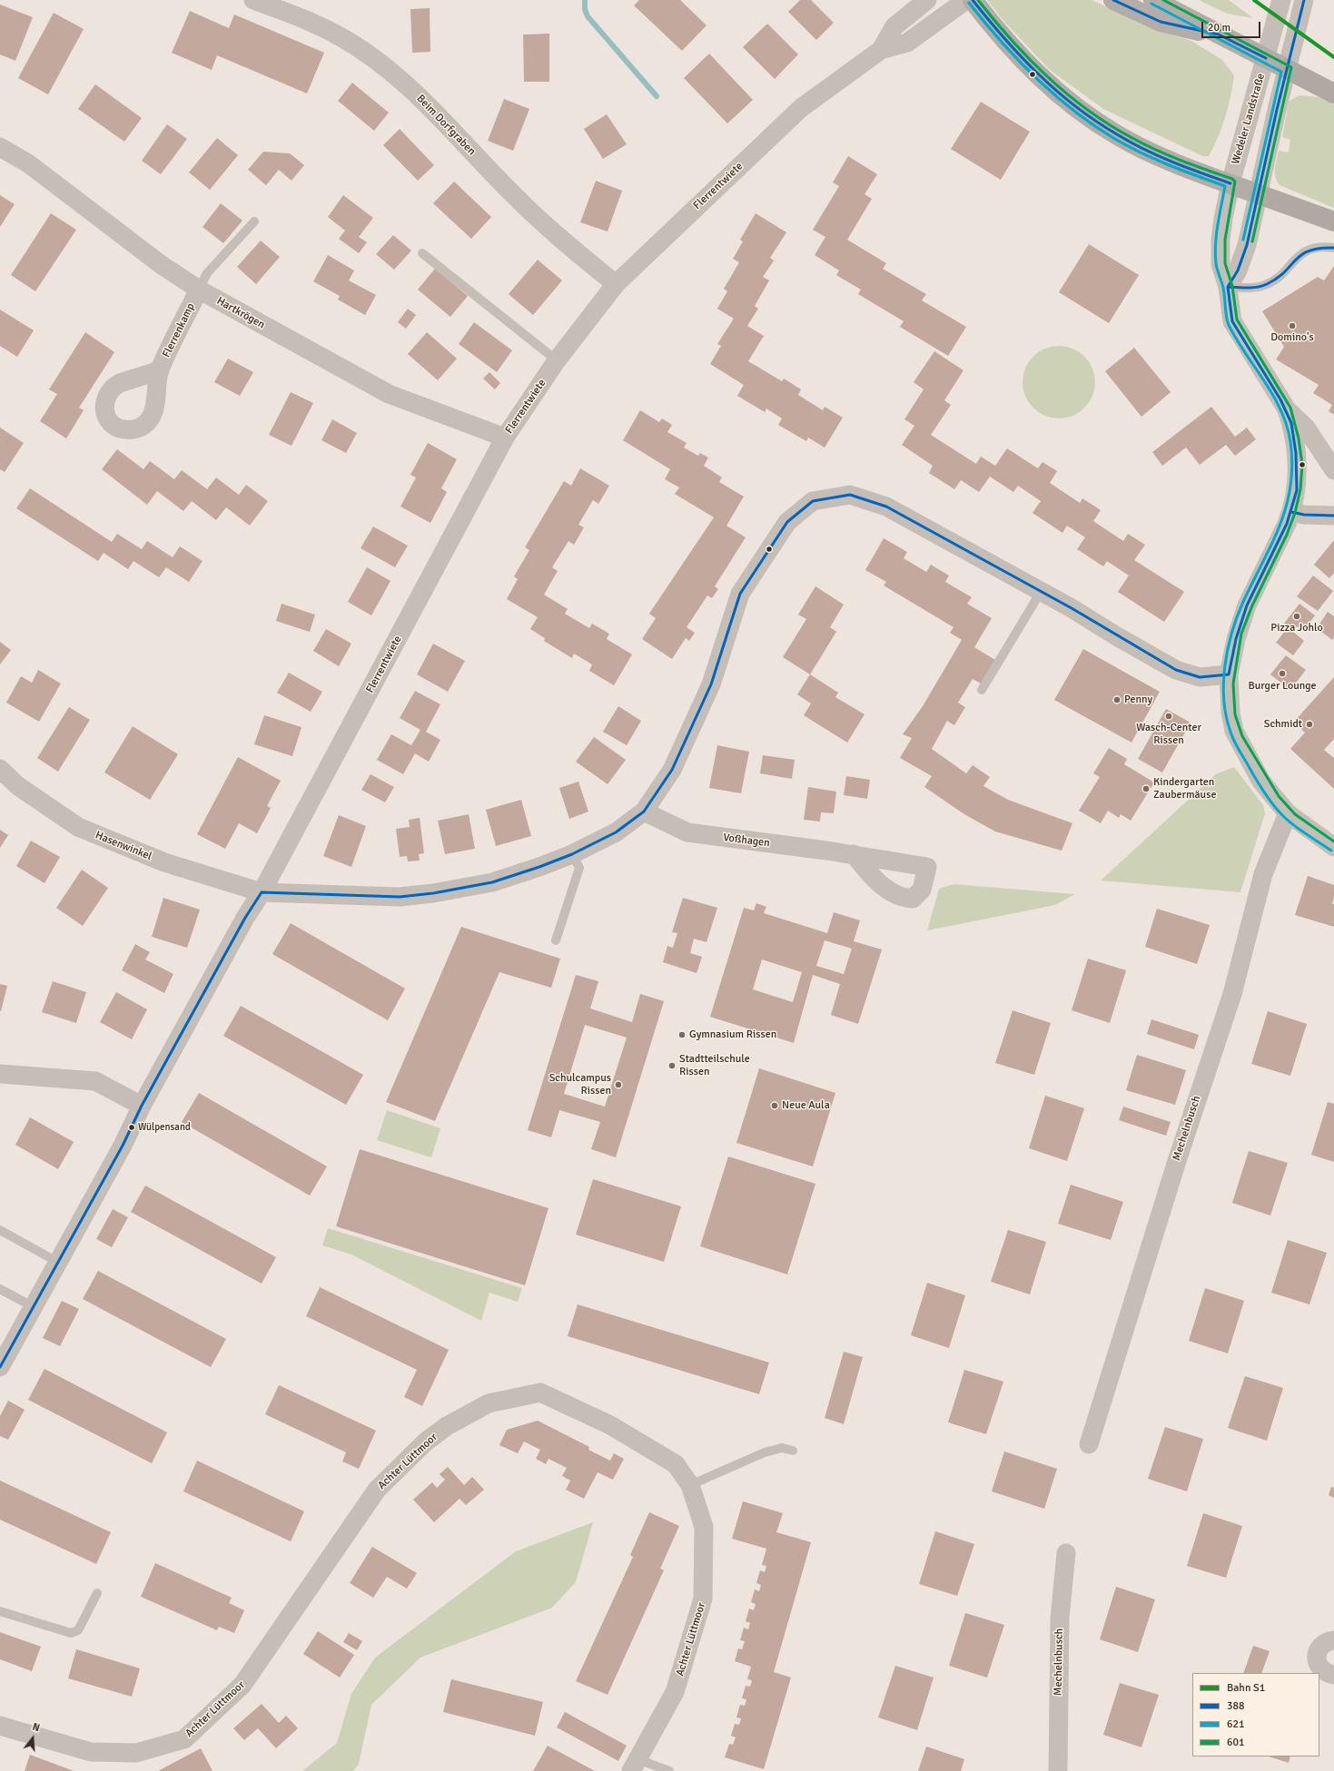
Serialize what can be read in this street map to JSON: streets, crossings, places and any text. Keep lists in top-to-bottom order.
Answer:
{
  "streets": {
    "street": [
      "Wedeler Landstraße",
      "Beim Dorfgraben",
      "Flerrentwiete",
      "Hartkrögen",
      "Flerrenkamp",
      "Voßhagen",
      "Hasenwinkel",
      "Mechelnbusch",
      "Achter Lüttmoor"
    ]
  },
  "crossings": [
    ["Beim Dorfgraben", "Flerrentwiete"],
    ["Flerrentwiete", "Hartkrögen"],
    ["Flerrentwiete", "Hasenwinkel"],
    ["Hartkrögen", "Flerrenkamp"],
    ["Voßhagen", "Hasenwinkel"]
  ],
  "places": [
    "Domino's",
    "Pizza Johlo",
    "Burger Lounge",
    "Penny",
    "Wasch-Center Rissen",
    "Schmidt",
    "Kindergarten Zaubermäuse",
    "Gymnasium Rissen",
    "Stadtteilschule Rissen",
    "Schulcampus Rissen",
    "Neue Aula",
    "Wülpensand"
  ],
  "lines": [
    "rail line S1",
    "transit line 388",
    "transit line 601",
    "transit line 621"
  ],
  "legend": [
    "Bahn S1",
    "388",
    "621",
    "601"
  ],
  "scale_bar": "20 m",
  "north": "top"
}
